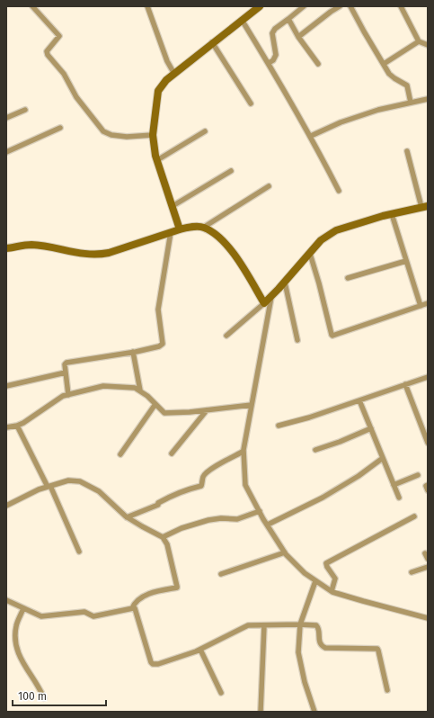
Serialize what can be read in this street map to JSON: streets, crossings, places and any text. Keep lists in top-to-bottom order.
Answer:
{
  "scale_bar": "100 m"
}
